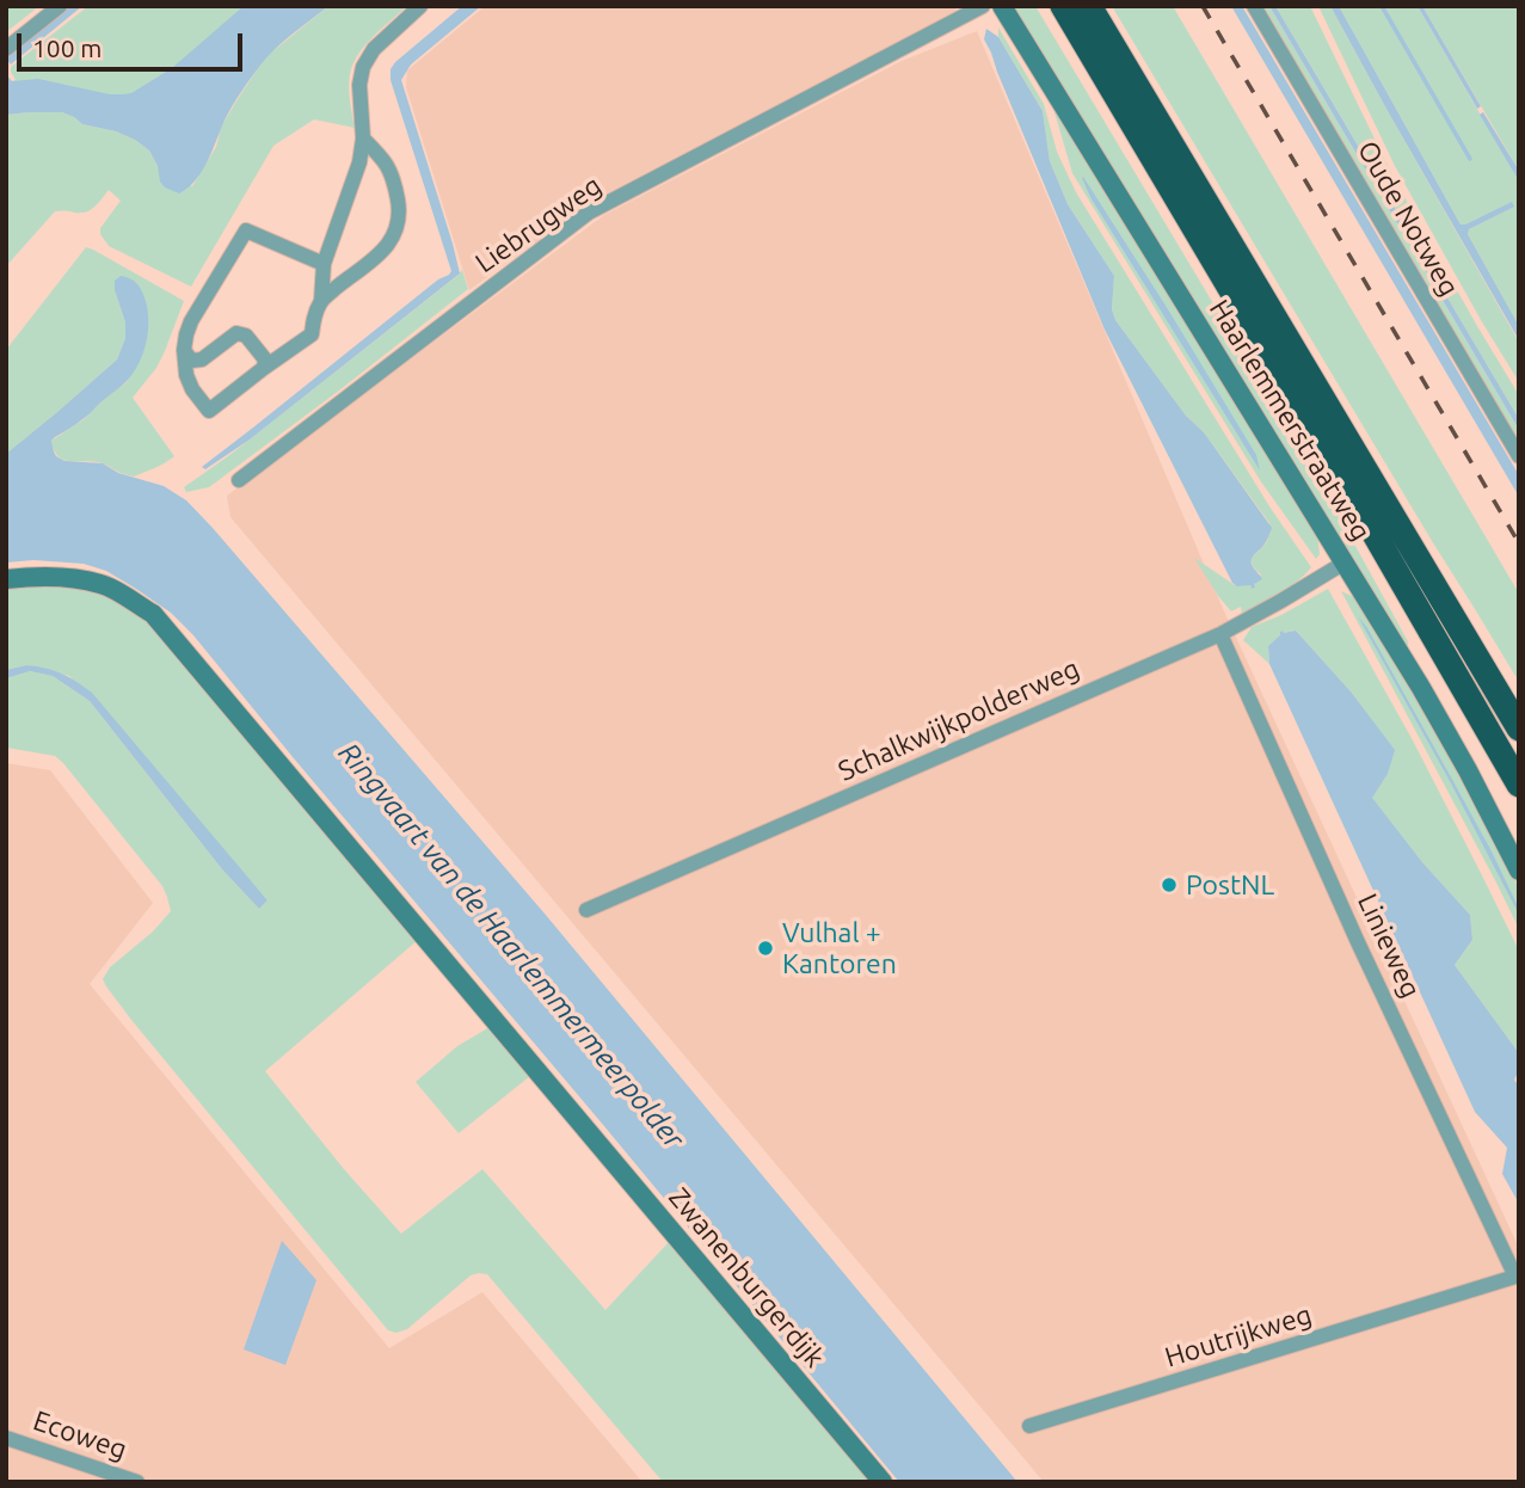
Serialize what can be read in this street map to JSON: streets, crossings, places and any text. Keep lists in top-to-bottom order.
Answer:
{
  "streets": {
    "street": [
      "Oude Notweg",
      "Liebrugweg",
      "Haarlemmerstraatweg",
      "Schalkwijkpolderweg",
      "Linieweg",
      "Zwanenburgerdijk",
      "Houtrijkweg",
      "Ecoweg"
    ]
  },
  "crossings": [
    ["Haarlemmerstraatweg", "Schalkwijkpolderweg"],
    ["Schalkwijkpolderweg", "Linieweg"],
    ["Linieweg", "Houtrijkweg"]
  ],
  "water": ["Ringvaart van de Haarlemmermeerpolder"],
  "places": ["PostNL", "Vulhal + Kantoren"],
  "scale_bar": "100 m"
}
